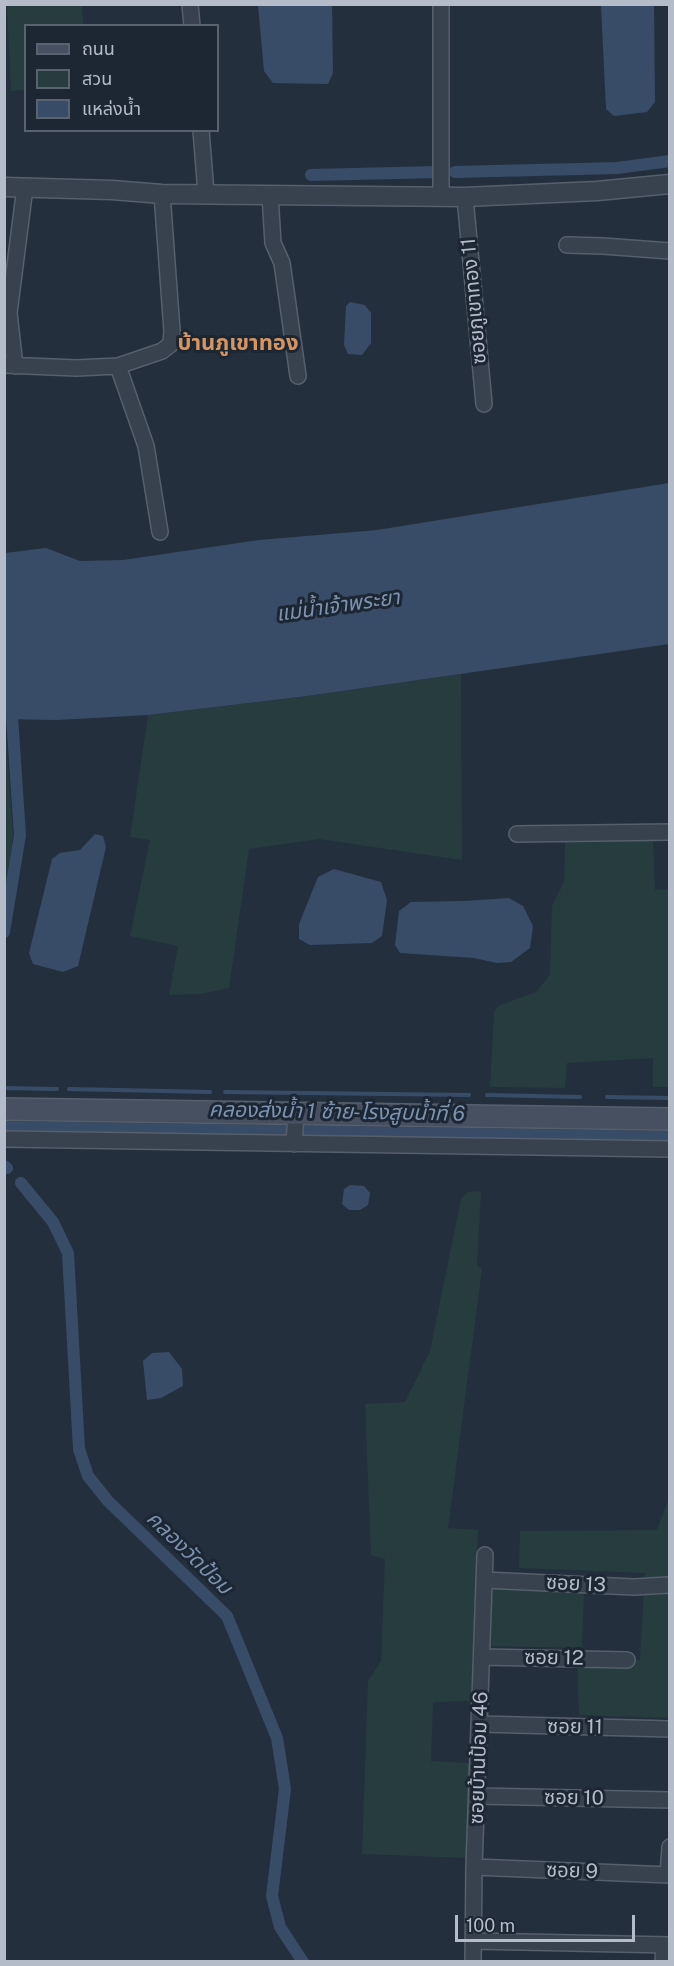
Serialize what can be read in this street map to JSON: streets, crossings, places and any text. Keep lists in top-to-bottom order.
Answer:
{
  "streets": {
    "street": [
      "ซอยภูเขาทอง 11",
      "ซอย 13",
      "ซอย 12",
      "ซอย 11",
      "ซอยบ้านป้อม 46",
      "ซอย 10",
      "ซอย 9"
    ]
  },
  "crossings": [
    ["ซอย 13", "ซอยบ้านป้อม 46"],
    ["ซอย 12", "ซอยบ้านป้อม 46"],
    ["ซอย 11", "ซอยบ้านป้อม 46"],
    ["ซอยบ้านป้อม 46", "ซอย 10"],
    ["ซอยบ้านป้อม 46", "ซอย 9"]
  ],
  "districts": ["บ้านภูเขาทอง"],
  "water": ["แม่น้ำเจ้าพระยา", "คลองส่งน้ำ 1 ซ้าย-โรงสูบน้ำที่ 6", "คลองวัดป้อม"],
  "legend": ["ถนน", "สวน", "แหล่งน้ำ"],
  "scale_bar": "100 m"
}
